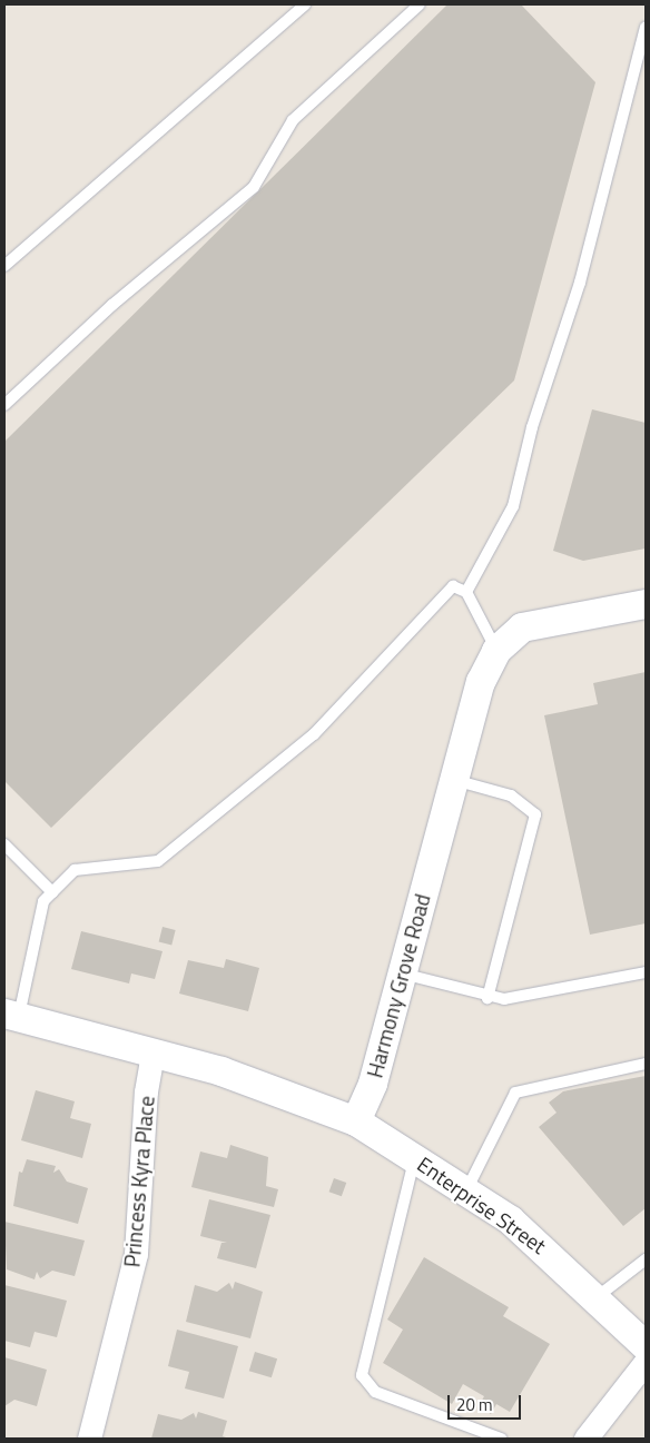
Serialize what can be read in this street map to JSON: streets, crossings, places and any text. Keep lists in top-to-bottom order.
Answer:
{
  "streets": {
    "street": ["Harmony Grove Road", "Princess Kyra Place", "Enterprise Street"]
  },
  "crossings": [
    ["Harmony Grove Road", "Enterprise Street"]
  ],
  "scale_bar": "20 m"
}
